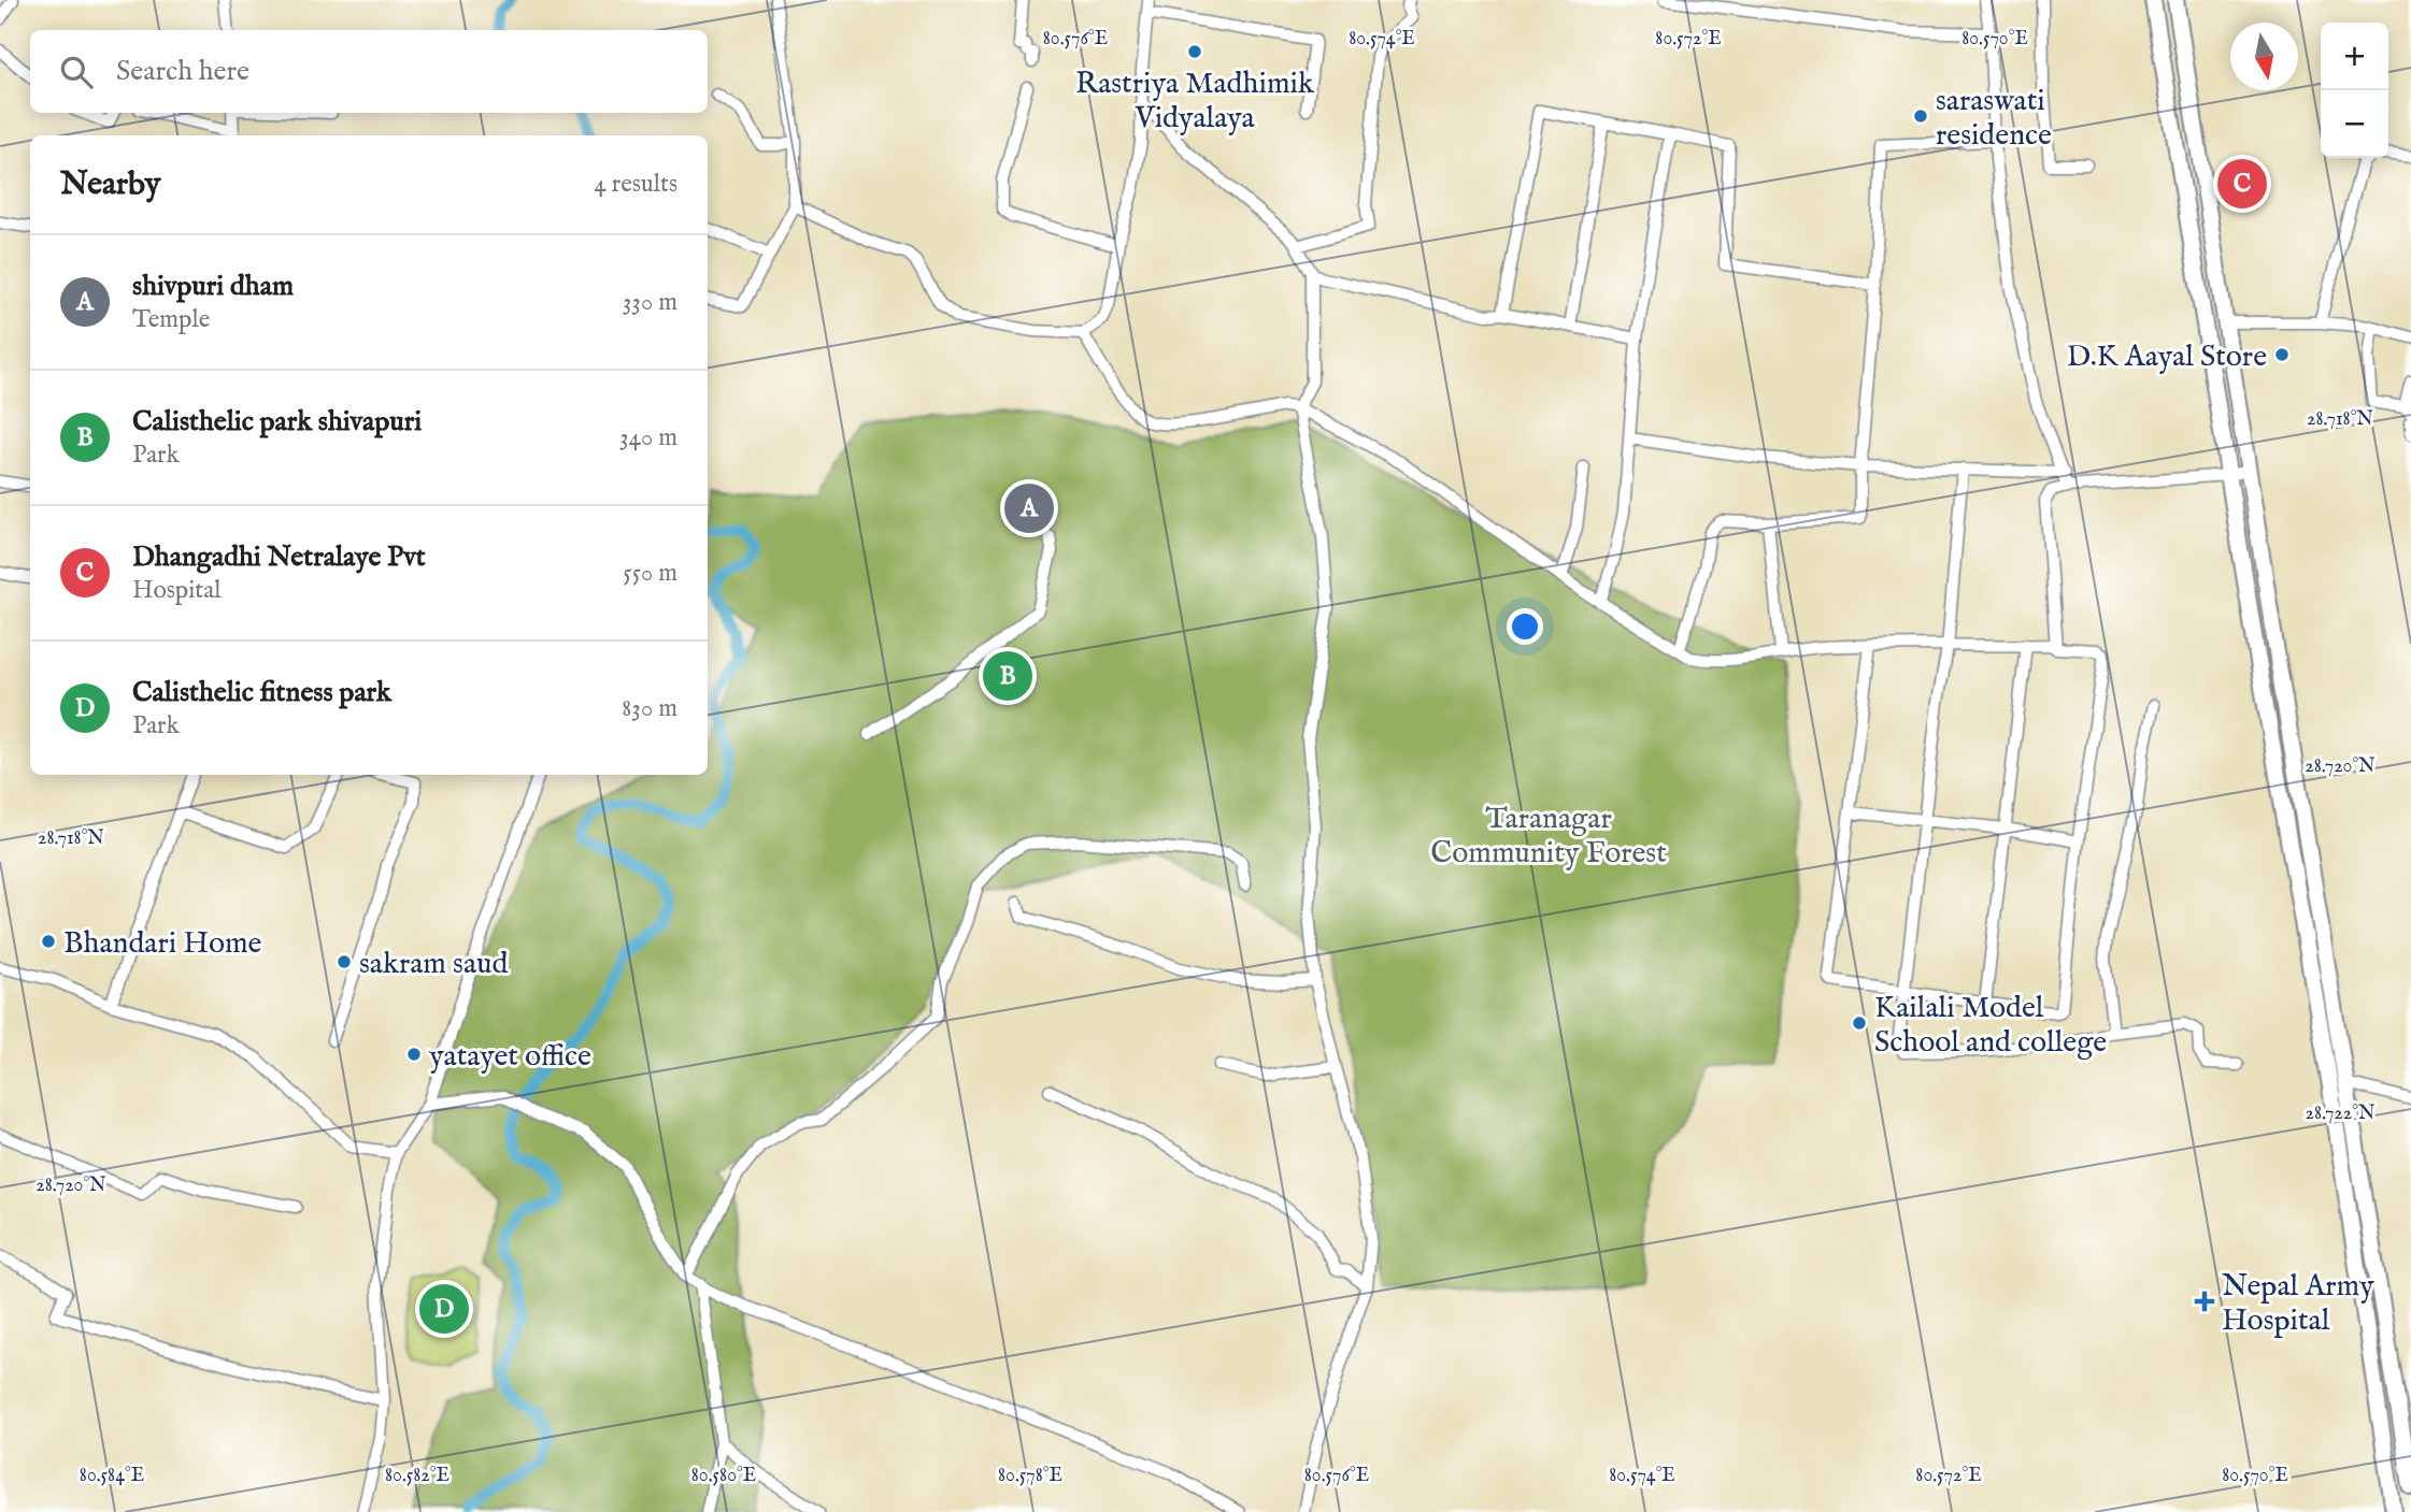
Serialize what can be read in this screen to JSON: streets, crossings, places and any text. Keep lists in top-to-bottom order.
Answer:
{
  "parks": ["Taranagar Community Forest"],
  "places": {
    "other": [
      "Rastriya Madhimik Vidyalaya",
      "saraswati residence",
      "D.K Aayal Store",
      "Bhandari Home",
      "sakram saud",
      "Kailali Model School and college",
      "yatayet office"
    ],
    "health": ["Nepal Army Hospital"]
  },
  "north": "bottom",
  "page": {
    "map_buttons": ["+", "−"],
    "search": "Search here",
    "heading": ["Nearby", "4 results"],
    "pins": [
      "C",
      "A",
      "B",
      "D"
    ],
    "list": [
      {
        "mark": "A",
        "name": "shivpuri dham",
        "note": "Temple",
        "value": "330 m"
      },
      {
        "mark": "B",
        "name": "Calisthelic park shivapuri",
        "note": "Park",
        "value": "340 m"
      },
      {
        "mark": "C",
        "name": "Dhangadhi Netralaye Pvt",
        "note": "Hospital",
        "value": "550 m"
      },
      {
        "mark": "D",
        "name": "Calisthelic fitness park",
        "note": "Park",
        "value": "830 m"
      }
    ]
  },
  "coordinates": [
    "80.576°E",
    "80.574°E",
    "80.572°E",
    "80.570°E",
    "28.718°N",
    "28.720°N",
    "28.722°N",
    "80.584°E",
    "80.582°E",
    "80.580°E",
    "80.578°E"
  ]
}
